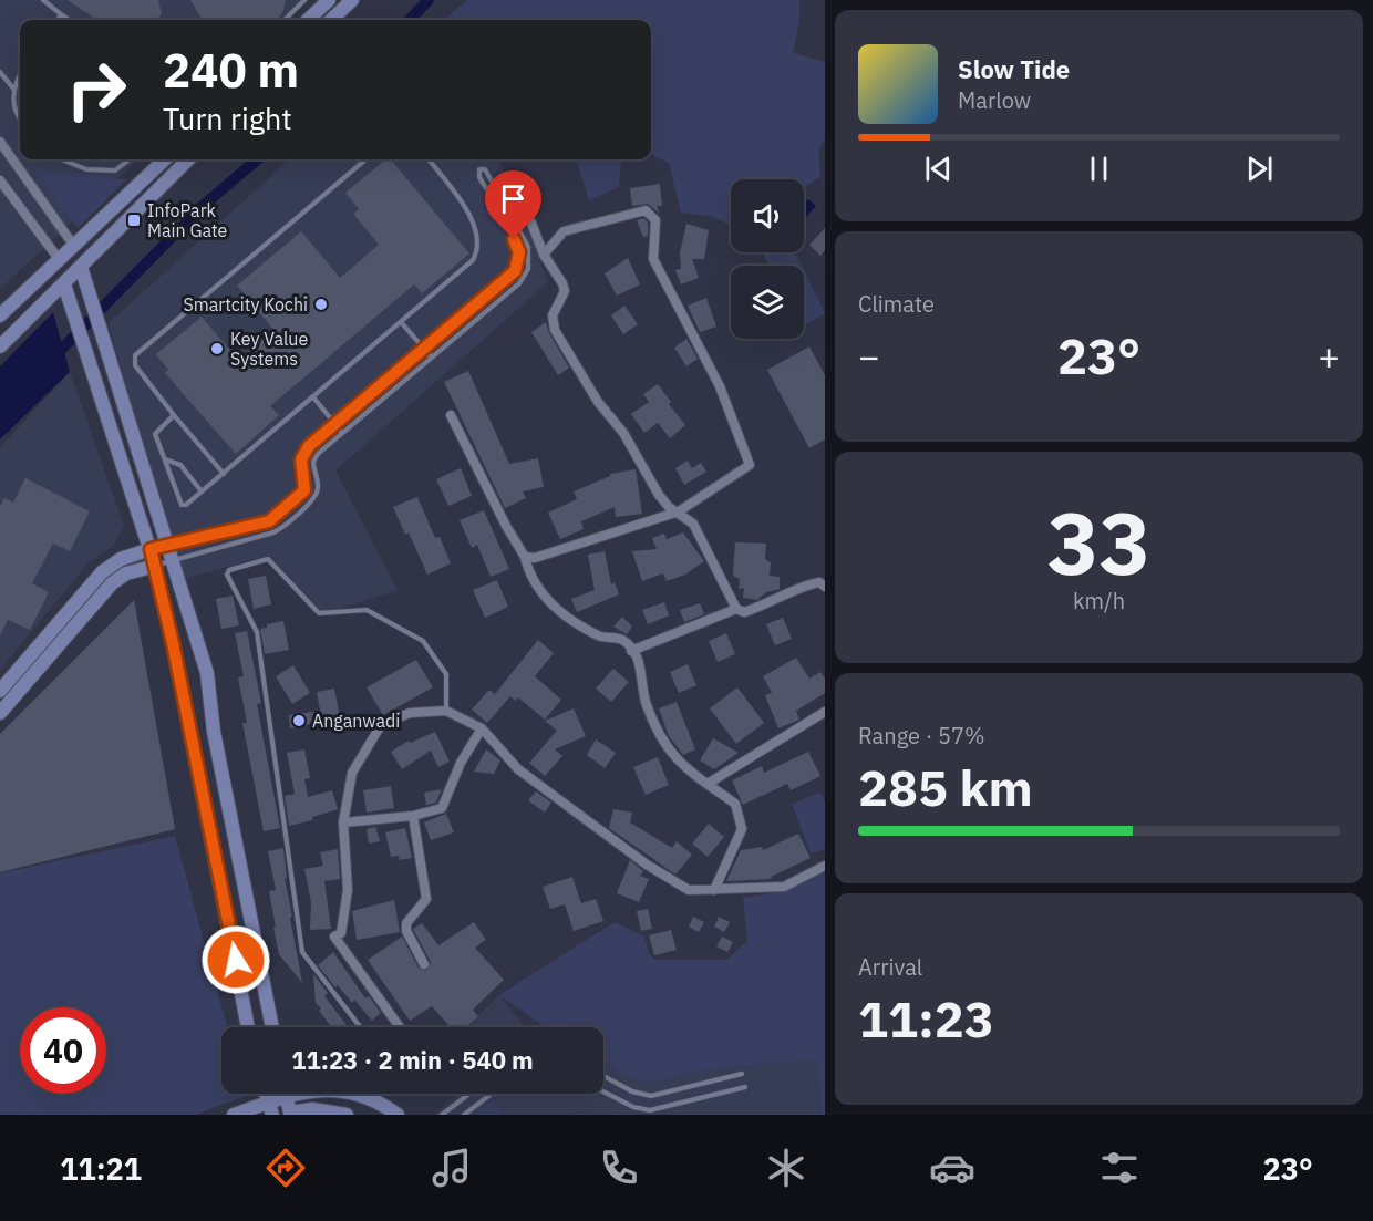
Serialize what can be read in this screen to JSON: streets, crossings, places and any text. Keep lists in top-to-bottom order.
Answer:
{
  "places": {
    "transit": ["InfoPark Main Gate"],
    "other": ["Smartcity Kochi", "Key Value Systems", "Anganwadi"]
  },
  "page": {
    "turn": ["240 m", "Turn right"],
    "song": ["Slow Tide", "Marlow"],
    "tile": [
      "Climate",
      ["33", "km/h"],
      ["Range · 57%", "285 km"],
      ["Arrival", "11:23"]
    ],
    "heat": ["−", "23°", "+"],
    "limit": "40",
    "trip": "11:23 · 2 min · 540 m",
    "tabs": ["11:21", "23°"]
  }
}
